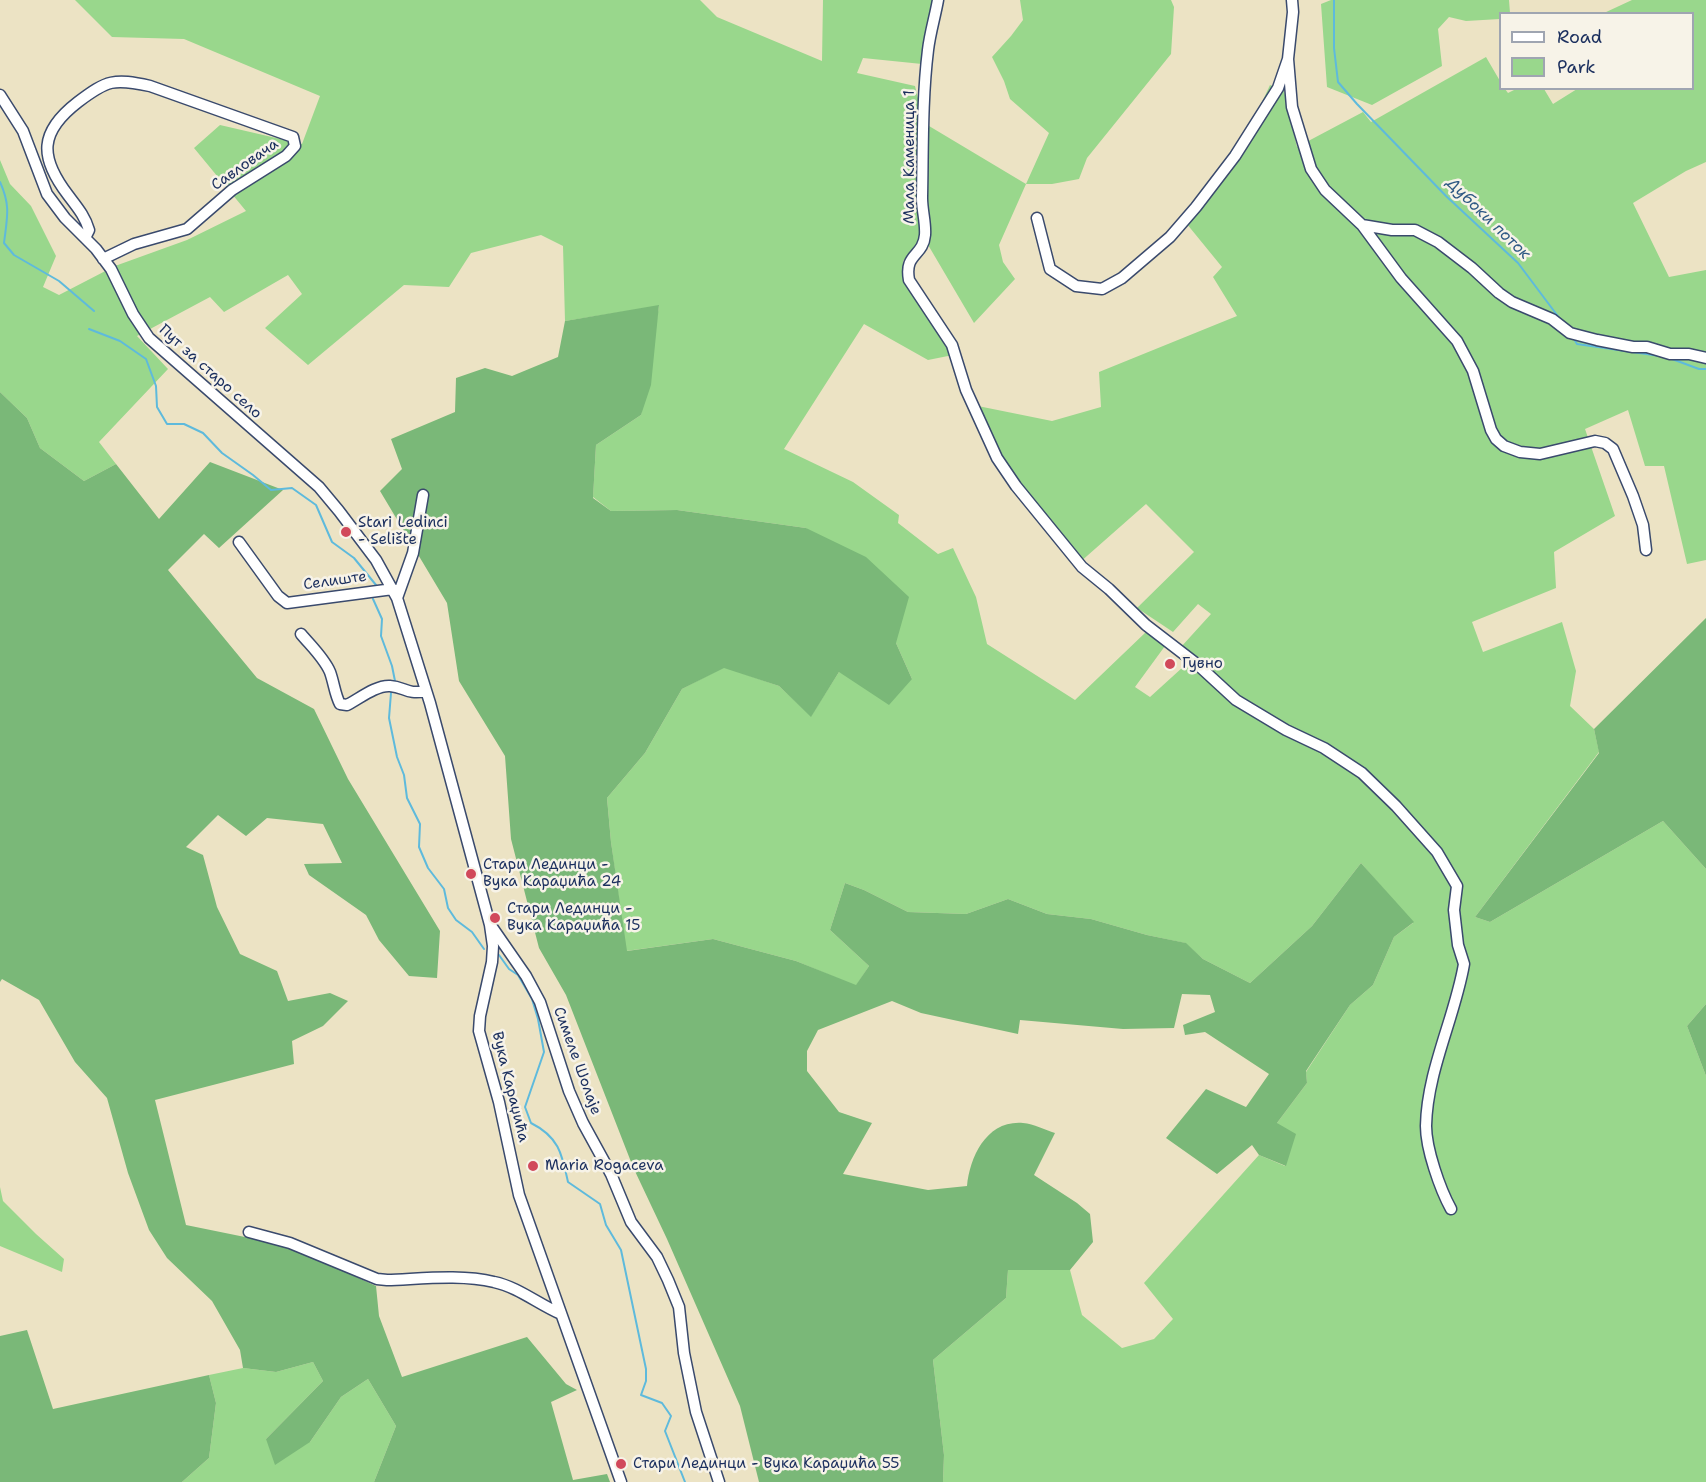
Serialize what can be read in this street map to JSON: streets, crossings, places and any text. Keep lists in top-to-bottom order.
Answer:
{
  "streets": {
    "street": [
      "Мала Каменица 1",
      "Савловача",
      "Пут за старо село",
      "Селиште",
      "Симеле Шолаје",
      "Вука Караџића"
    ]
  },
  "crossings": [
    ["Савловача", "Пут за старо село"],
    ["Пут за старо село", "Селиште"],
    ["Пут за старо село", "Вука Караџића"],
    ["Селиште", "Вука Караџића"],
    ["Симеле Шолаје", "Вука Караџића"]
  ],
  "water": ["Дубоки поток"],
  "places": [
    "Stari Ledinci - Selište",
    "Гувно",
    "Стари Лединци - Вука Караџића 24",
    "Стари Лединци - Вука Караџића 15",
    "Maria Rogaceva",
    "Стари Лединци - Вука Караџића 55"
  ],
  "legend": ["Road", "Park"]
}
